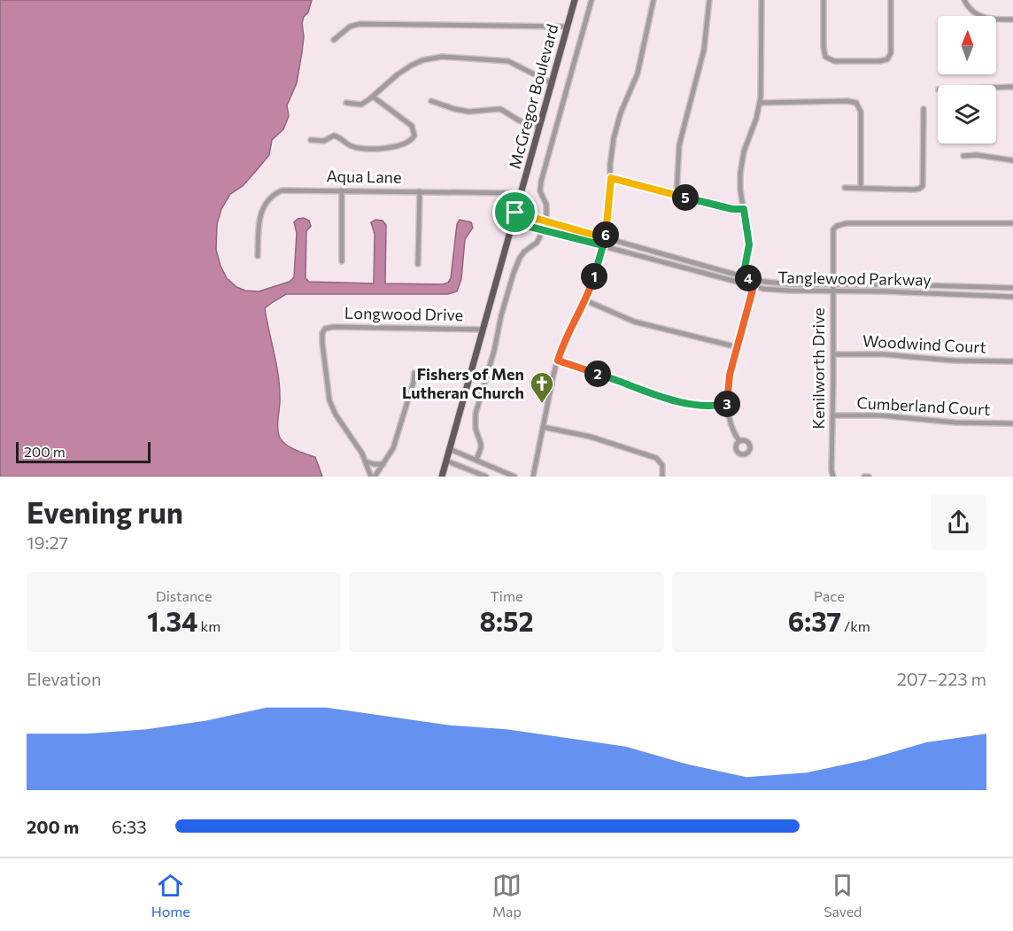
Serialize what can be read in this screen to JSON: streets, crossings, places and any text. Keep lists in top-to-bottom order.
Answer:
{
  "streets": {
    "main road": ["McGregor Boulevard"],
    "street": [
      "Aqua Lane",
      "Tanglewood Parkway",
      "Longwood Drive",
      "Woodwind Court",
      "Kenilworth Drive",
      "Cumberland Court"
    ]
  },
  "crossings": [
    ["McGregor Boulevard", "Aqua Lane"],
    ["McGregor Boulevard", "Tanglewood Parkway"],
    ["McGregor Boulevard", "Longwood Drive"],
    ["Tanglewood Parkway", "Kenilworth Drive"],
    ["Woodwind Court", "Kenilworth Drive"],
    ["Kenilworth Drive", "Cumberland Court"]
  ],
  "places": {
    "church": ["Fishers of Men Lutheran Church"]
  },
  "scale_bar": "200 m",
  "north": "top",
  "page": {
    "pins": [
      "5",
      "6",
      "1",
      "4",
      "2",
      "3"
    ],
    "scale": "200 m",
    "heading": ["Evening run", "19:27"],
    "stats": [
      ["Distance", "1.34 km"],
      ["Time", "8:52"],
      ["Pace", "6:37 /km"]
    ],
    "chart": ["Elevation", "207–223 m"],
    "list": [
      {
        "name": "200 m",
        "note": "6:33"
      }
    ],
    "tabs": ["Home", "Map", "Saved"]
  }
}
